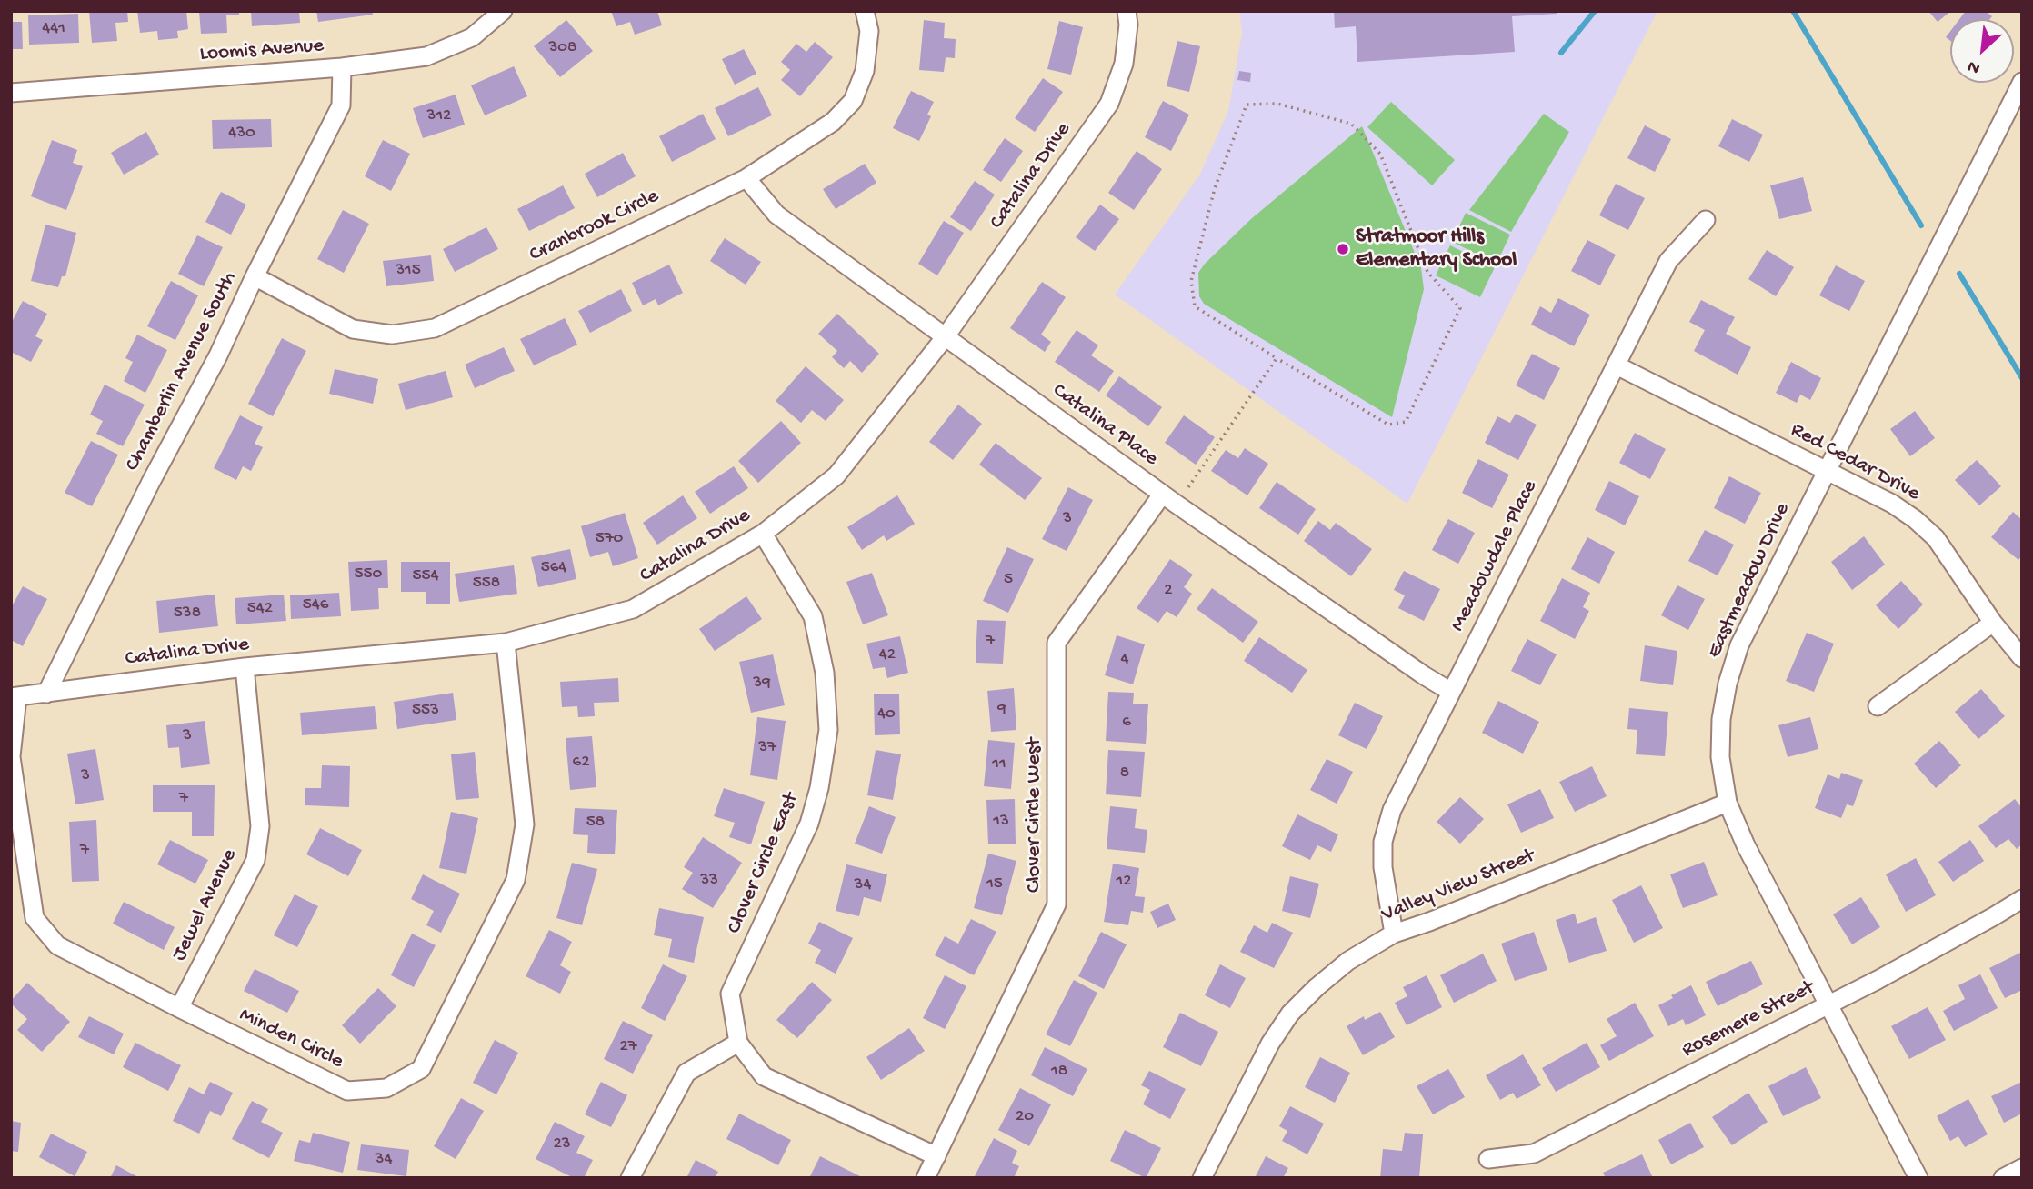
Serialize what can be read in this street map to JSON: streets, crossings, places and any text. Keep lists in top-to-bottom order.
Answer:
{
  "streets": {
    "street": [
      "Loomis Avenue",
      "Catalina Drive",
      "Cranbrook Circle",
      "Chamberlin Avenue South",
      "Catalina Place",
      "Red Cedar Drive",
      "Meadowdale Place",
      "Eastmeadow Drive",
      "Clover Circle West",
      "Clover Circle East",
      "Valley View Street",
      "Jewel Avenue",
      "Rosemere Street",
      "Minden Circle"
    ]
  },
  "crossings": [
    ["Loomis Avenue", "Chamberlin Avenue South"],
    ["Catalina Drive", "Chamberlin Avenue South"],
    ["Catalina Drive", "Catalina Place"],
    ["Catalina Drive", "Clover Circle East"],
    ["Catalina Drive", "Jewel Avenue"],
    ["Catalina Drive", "Minden Circle"],
    ["Cranbrook Circle", "Chamberlin Avenue South"],
    ["Cranbrook Circle", "Catalina Place"],
    ["Catalina Place", "Meadowdale Place"],
    ["Catalina Place", "Clover Circle West"],
    ["Red Cedar Drive", "Meadowdale Place"],
    ["Red Cedar Drive", "Eastmeadow Drive"],
    ["Meadowdale Place", "Valley View Street"],
    ["Eastmeadow Drive", "Valley View Street"],
    ["Eastmeadow Drive", "Rosemere Street"],
    ["Jewel Avenue", "Minden Circle"]
  ],
  "places": ["Stratmoor Hills Elementary School"],
  "house_numbers": [
    "441",
    "308",
    "312",
    "430",
    "315",
    "3",
    "570",
    "564",
    "550",
    "554",
    "5",
    "558",
    "2",
    "546",
    "542",
    "538",
    "7",
    "42",
    "4",
    "39",
    "9",
    "553",
    "40",
    "6",
    "3",
    "37",
    "62",
    "11",
    "8",
    "3",
    "7",
    "13",
    "58",
    "7",
    "33",
    "12",
    "15",
    "34",
    "27",
    "18",
    "20",
    "23",
    "34"
  ],
  "north": "bottom left"
}
